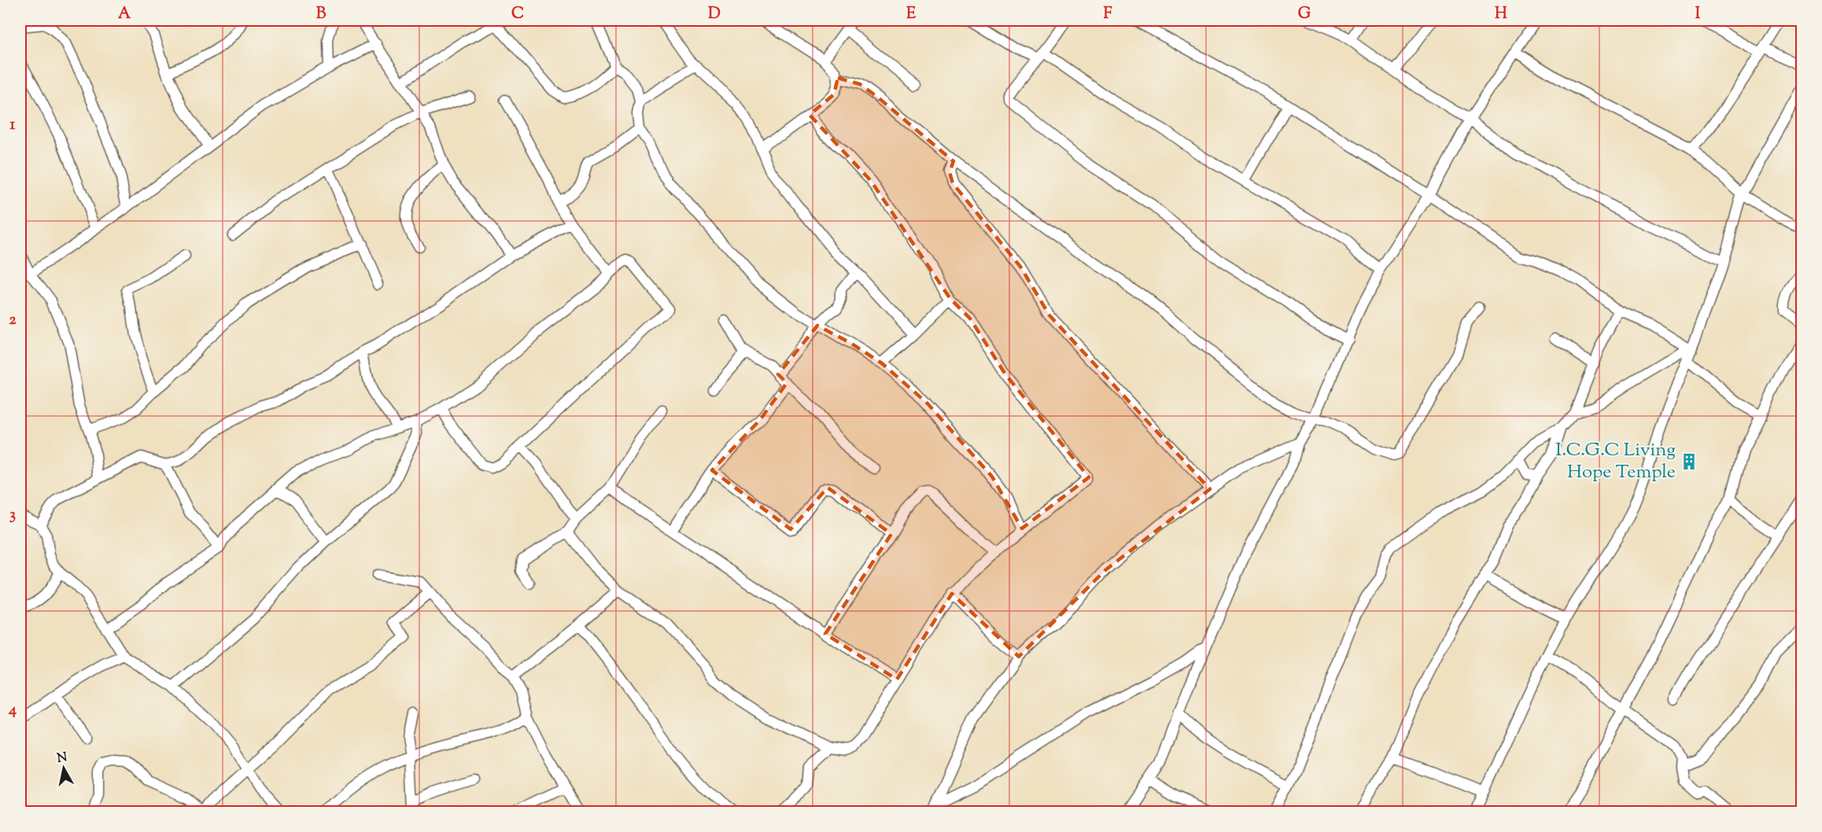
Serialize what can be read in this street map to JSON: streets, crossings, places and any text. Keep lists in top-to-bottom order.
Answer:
{
  "places": {
    "building": ["I.C.G.C Living Hope Temple"]
  },
  "north": "top",
  "grid": {
    "columns": [
      "A",
      "B",
      "C",
      "D",
      "E",
      "F",
      "G",
      "H",
      "I"
    ],
    "rows": [
      "1",
      "2",
      "3",
      "4"
    ]
  }
}
